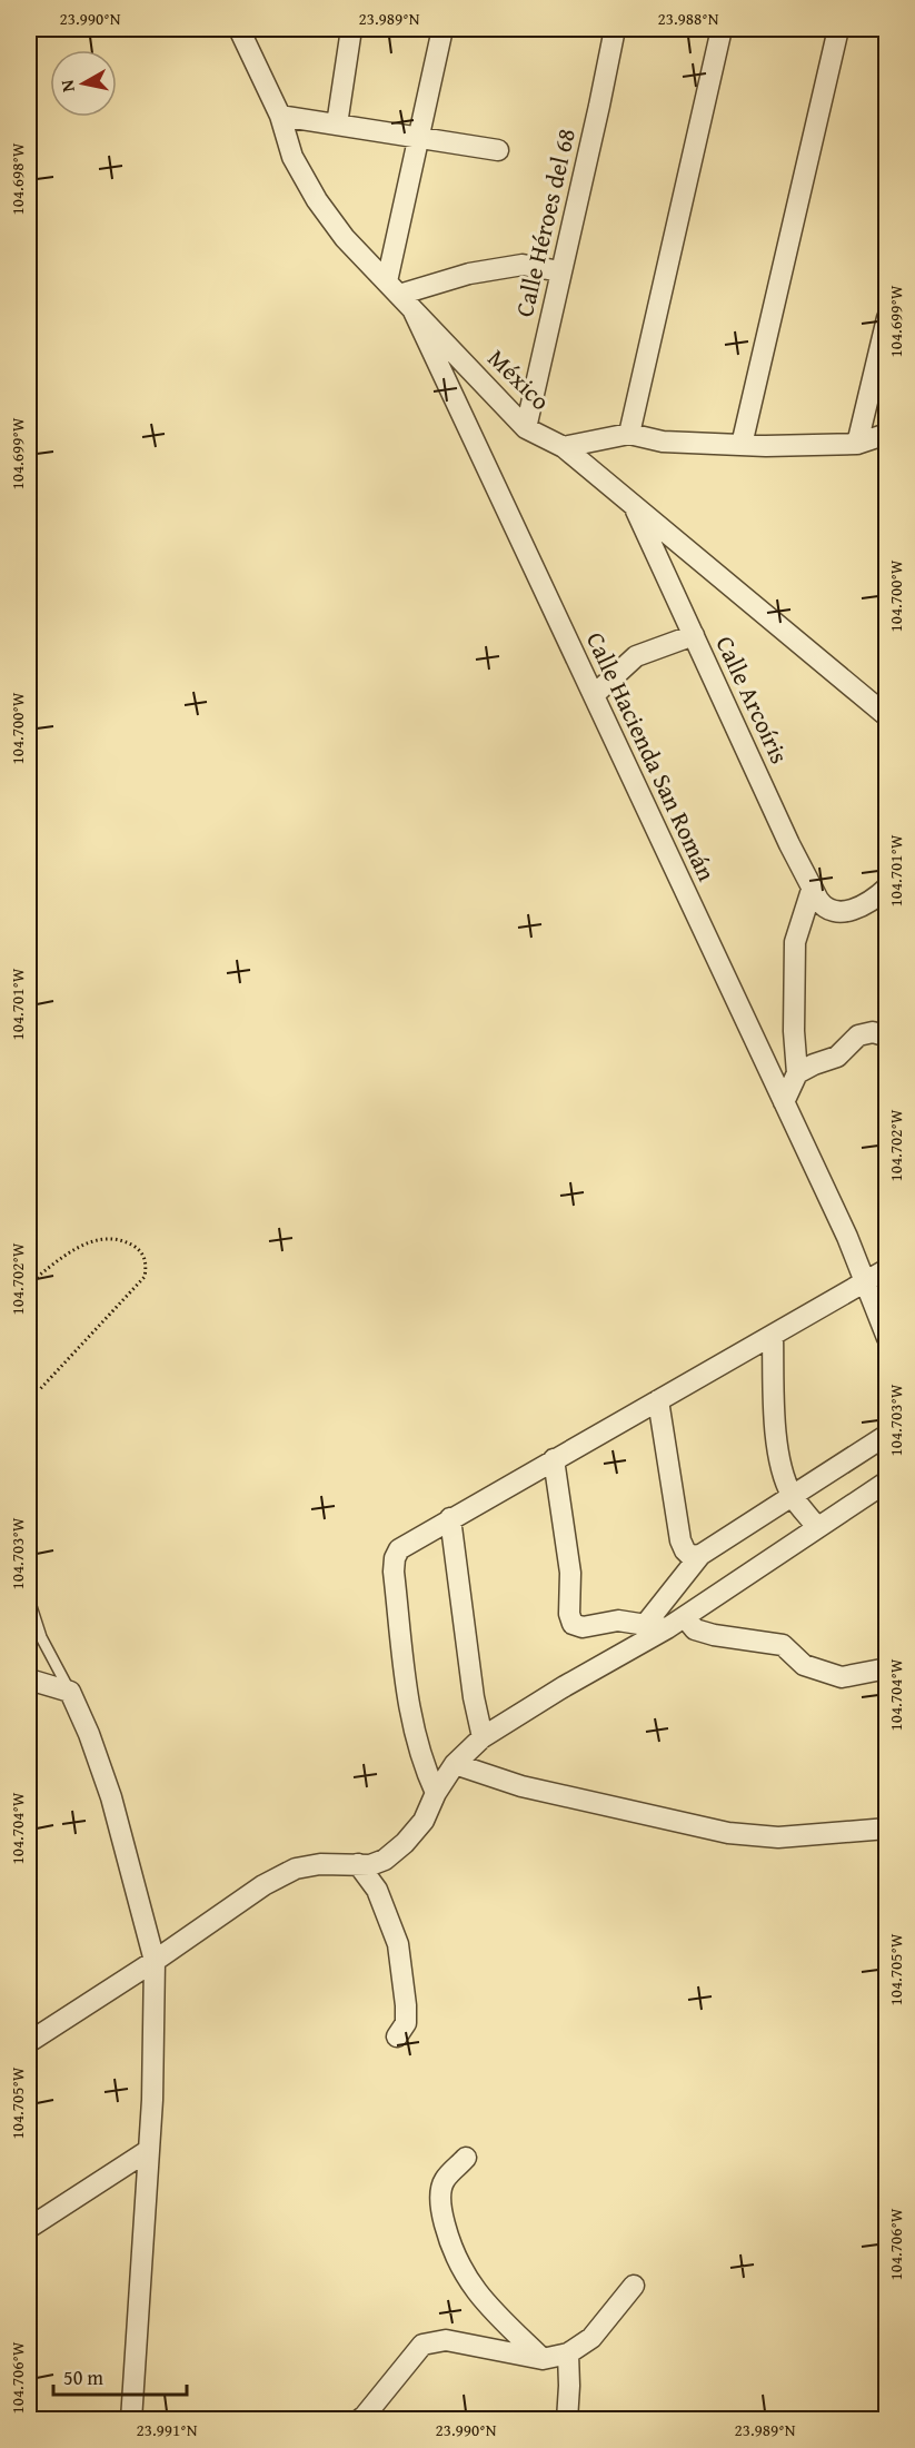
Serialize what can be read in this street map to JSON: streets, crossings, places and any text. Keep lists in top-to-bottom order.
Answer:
{
  "streets": {
    "street": [
      "Calle Héroes del 68",
      "México",
      "Calle Arcoíris",
      "Calle Hacienda San Román"
    ]
  },
  "crossings": [
    ["Calle Héroes del 68", "México"],
    ["México", "Calle Arcoíris"],
    ["México", "Calle Hacienda San Román"]
  ],
  "scale_bar": "50 m",
  "north": "left",
  "coordinates": [
    "23.990°N",
    "23.989°N",
    "23.988°N",
    "104.698°W",
    "104.699°W",
    "104.700°W",
    "104.701°W",
    "104.702°W",
    "104.703°W",
    "104.704°W",
    "104.705°W",
    "104.706°W",
    "23.991°N"
  ]
}
